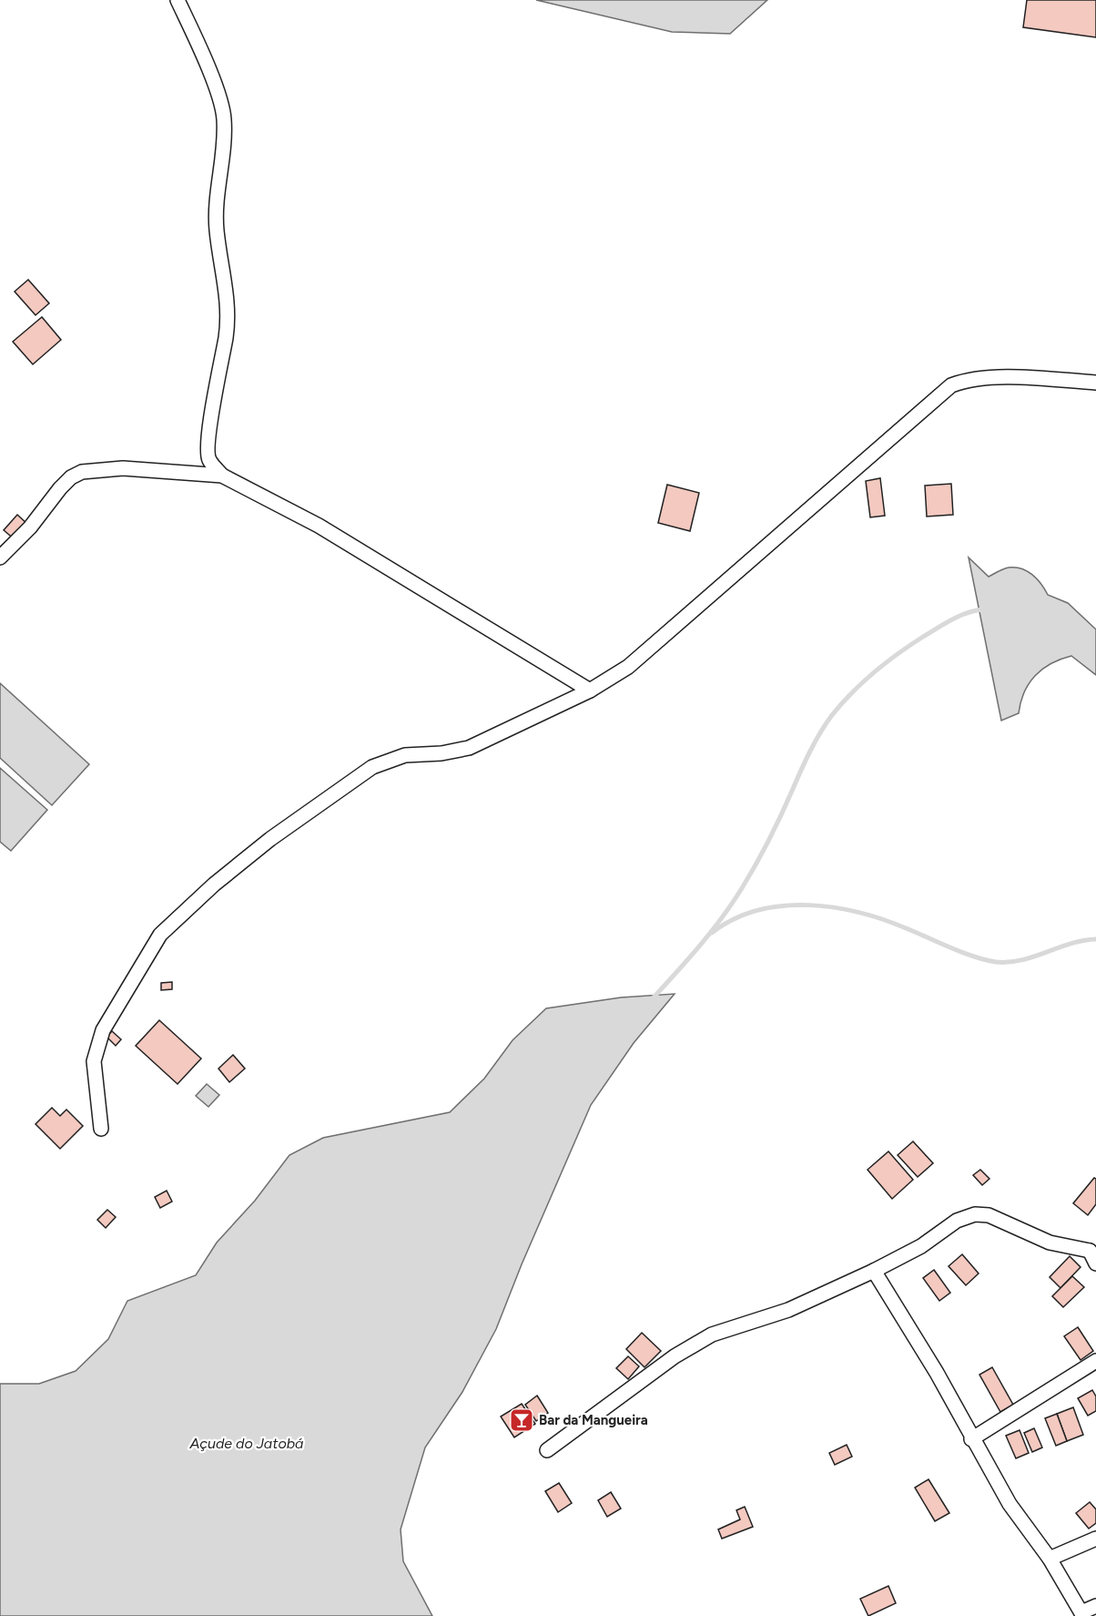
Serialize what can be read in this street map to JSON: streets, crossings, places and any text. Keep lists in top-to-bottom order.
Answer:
{
  "water": ["Açude do Jatobá"],
  "places": {
    "bar": ["Bar da Mangueira"]
  }
}
